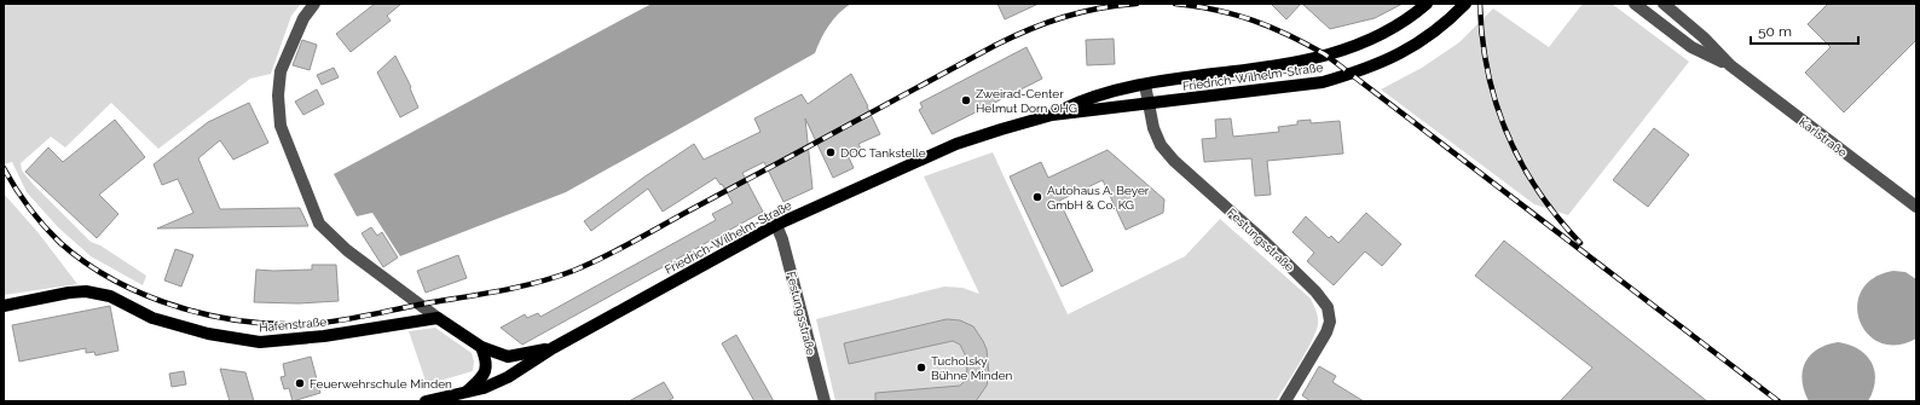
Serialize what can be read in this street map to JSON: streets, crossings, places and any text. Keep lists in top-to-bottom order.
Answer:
{
  "streets": {
    "main road": ["Friedrich-Wilhelm-Straße", "Hafenstraße"],
    "street": ["Karlstraße", "Festungsstraße"]
  },
  "crossings": [
    ["Friedrich-Wilhelm-Straße", "Festungsstraße"]
  ],
  "places": [
    "Zweirad-Center Helmut Dorn OHG",
    "DOC Tankstelle",
    "Autohaus A. Beyer GmbH & Co. KG",
    "Tucholsky Bühne Minden",
    "Feuerwehrschule Minden"
  ],
  "scale_bar": "50 m"
}
